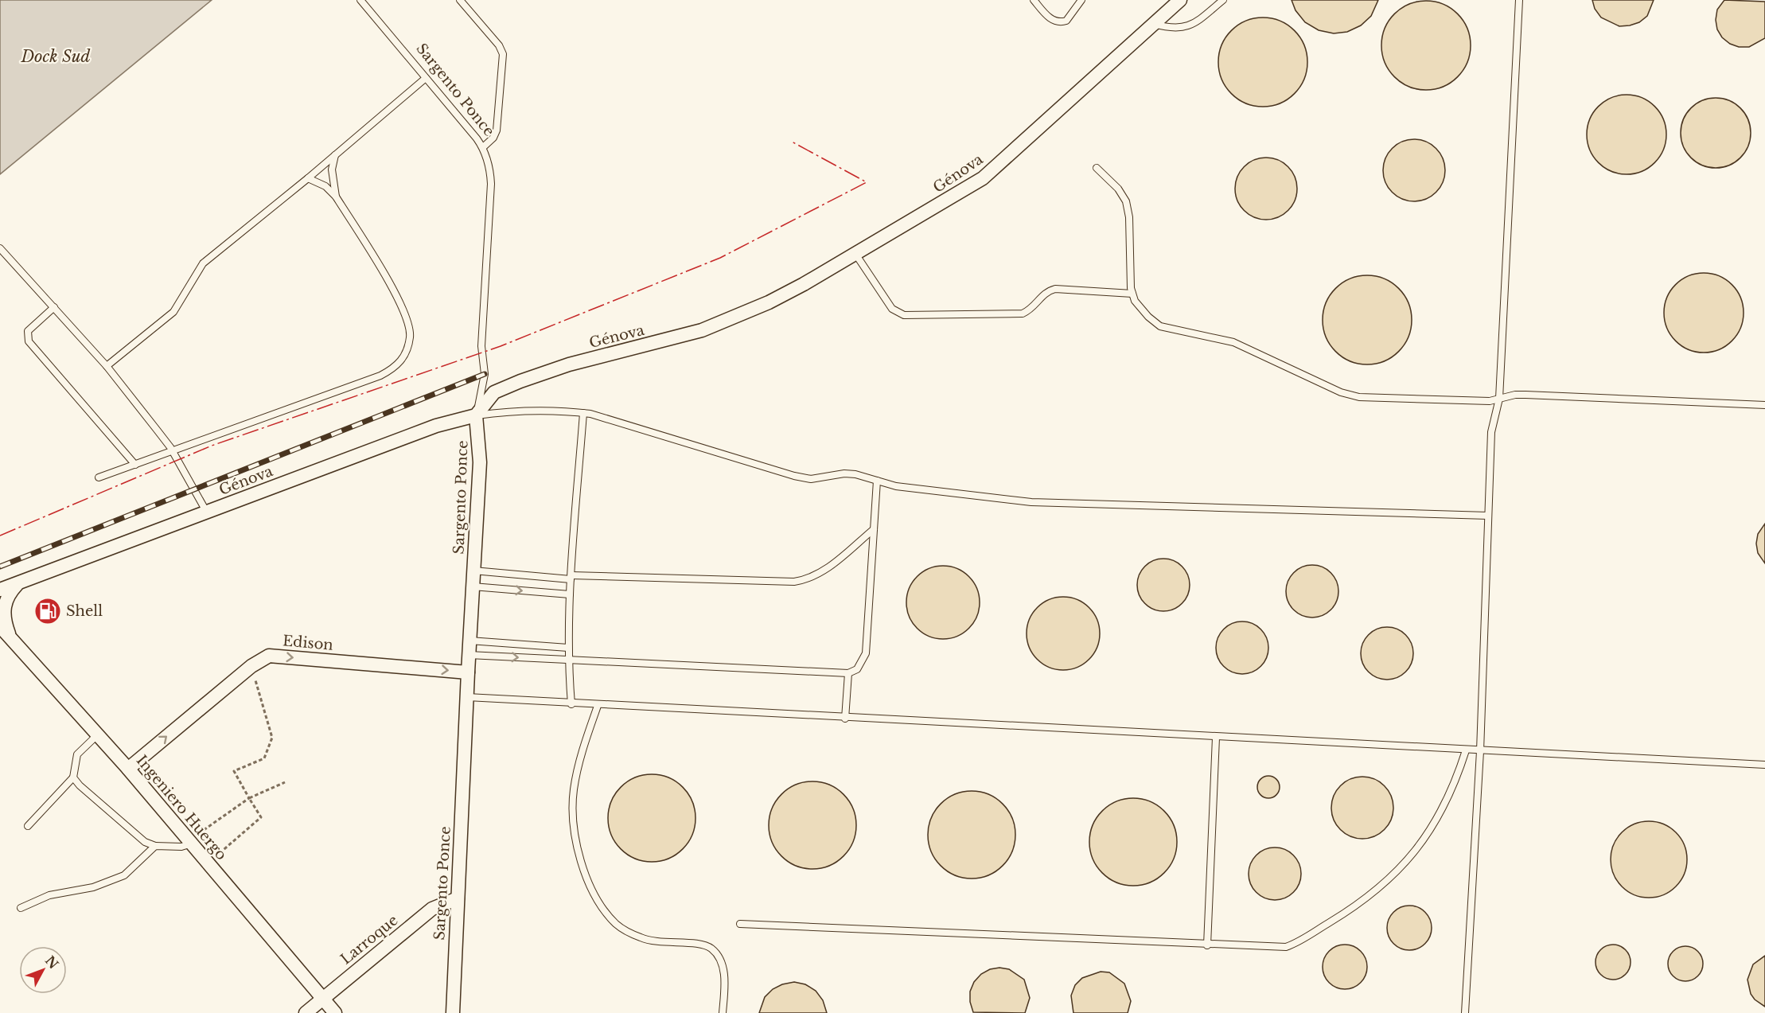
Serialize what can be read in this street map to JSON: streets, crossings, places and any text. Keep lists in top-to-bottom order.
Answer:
{
  "streets": {
    "street": [
      "Sargento Ponce",
      "Génova",
      "Edison",
      "Ingeniero Huergo",
      "Larroque"
    ]
  },
  "crossings": [
    ["Sargento Ponce", "Génova"],
    ["Sargento Ponce", "Edison"],
    ["Sargento Ponce", "Larroque"],
    ["Edison", "Ingeniero Huergo"],
    ["Ingeniero Huergo", "Larroque"]
  ],
  "one_way": ["Edison"],
  "water": ["Dock Sud"],
  "places": {
    "fuel station": ["Shell"]
  },
  "north": "top right"
}
